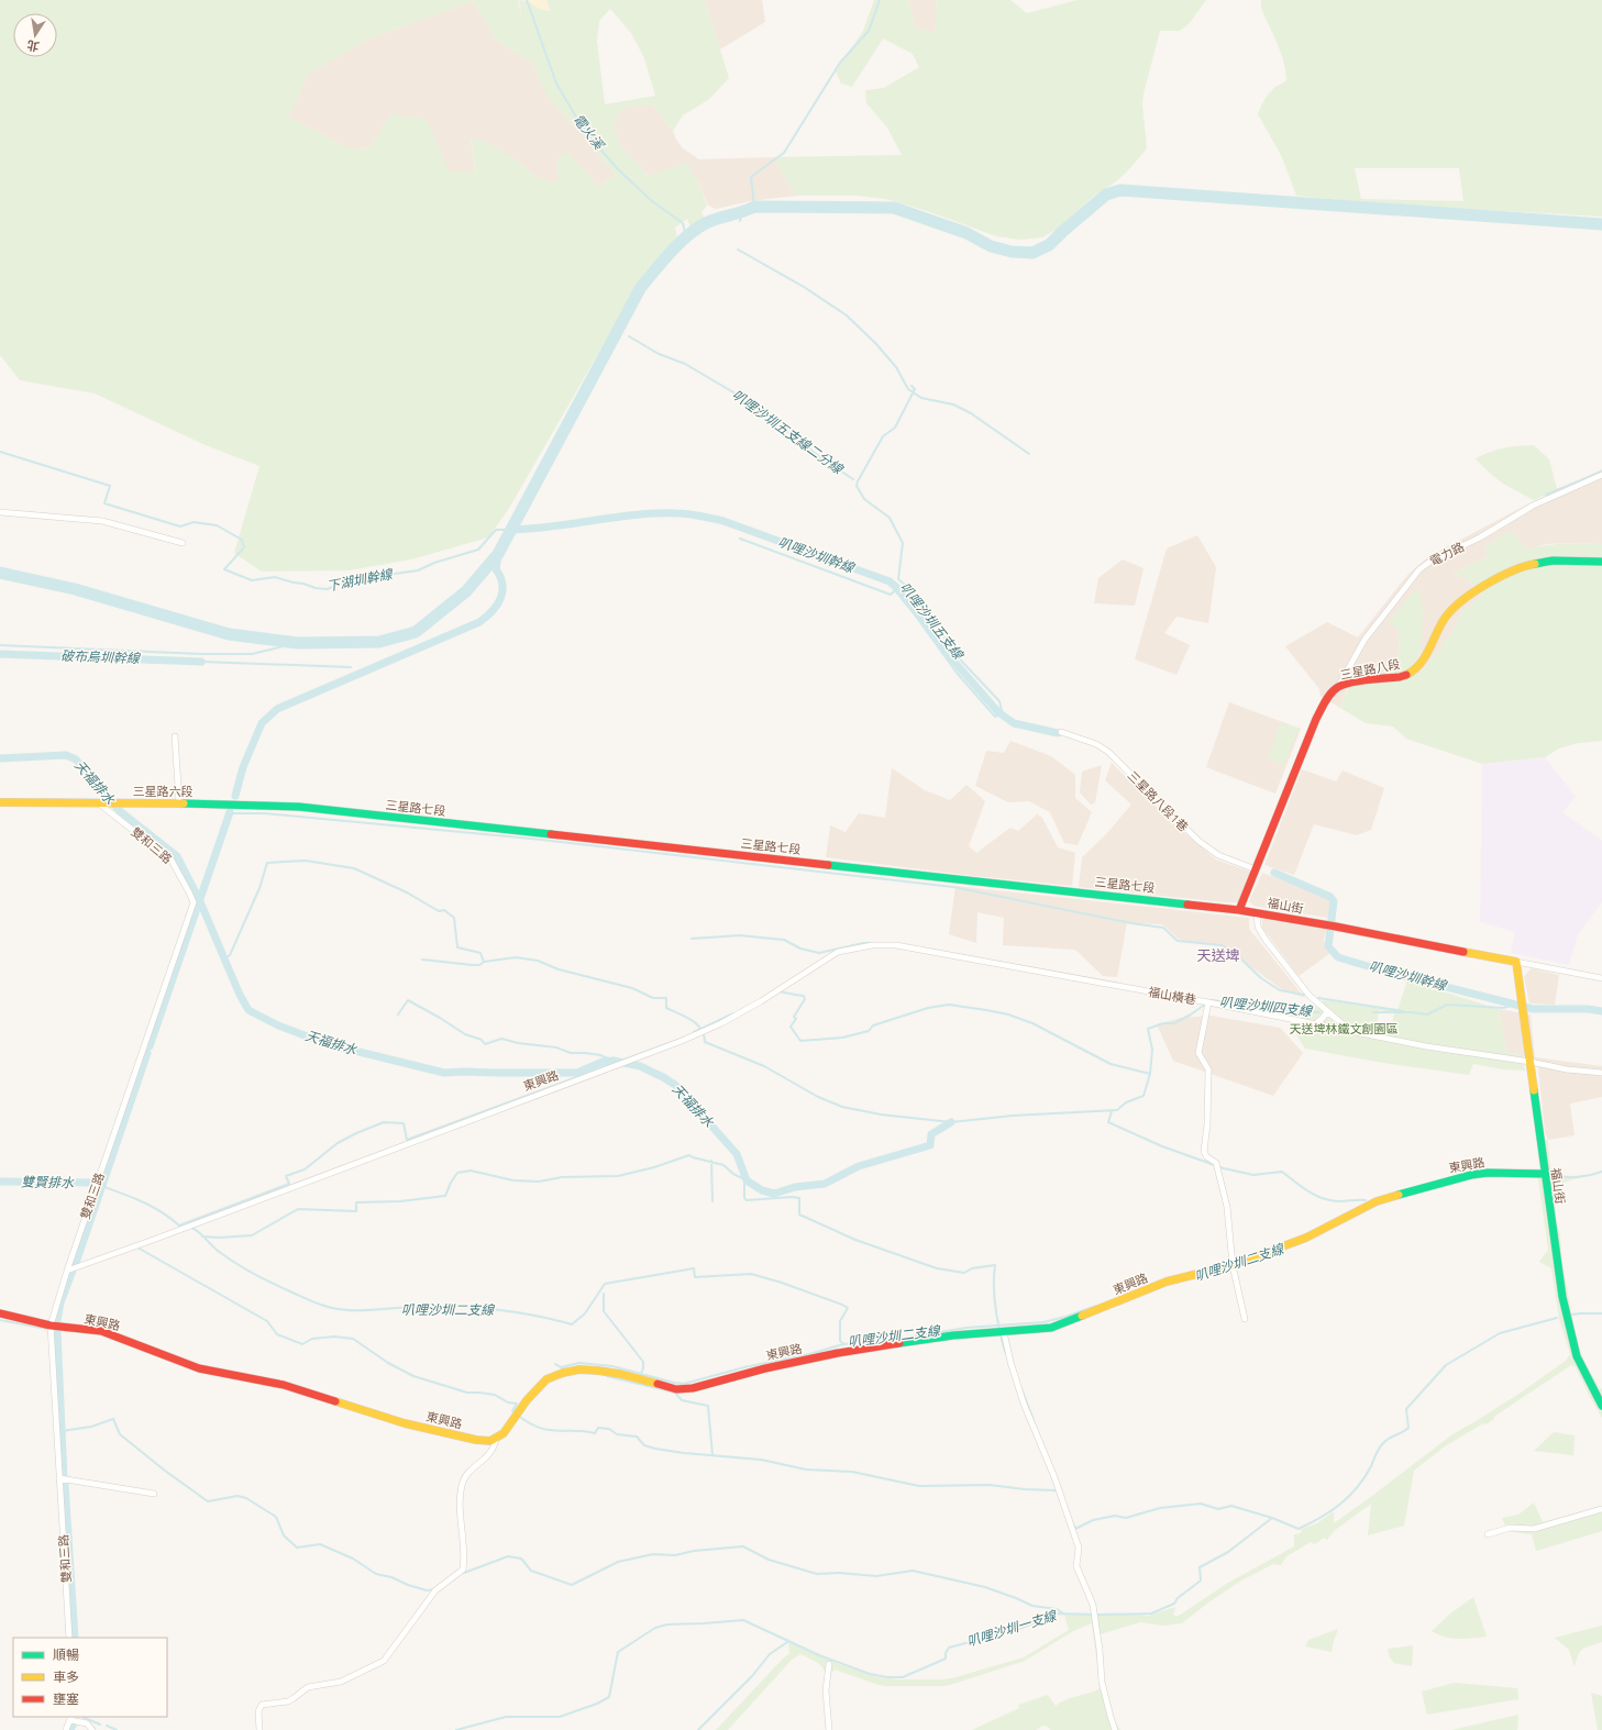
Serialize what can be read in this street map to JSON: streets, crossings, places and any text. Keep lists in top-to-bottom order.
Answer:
{
  "streets": {
    "street": [
      "電力路",
      "三星路八段",
      "三星路六段",
      "三星路八段1巷",
      "三星路七段",
      "雙和三路",
      "福山街",
      "福山橫巷",
      "東興路"
    ]
  },
  "crossings": [
    ["電力路", "三星路八段"],
    ["三星路八段", "三星路八段1巷"],
    ["三星路八段", "三星路七段"],
    ["三星路八段", "福山街"],
    ["三星路六段", "三星路七段"],
    ["三星路六段", "雙和三路"],
    ["三星路七段", "福山街"],
    ["雙和三路", "東興路"],
    ["福山街", "福山橫巷"],
    ["福山街", "東興路"],
    ["福山橫巷", "東興路"]
  ],
  "districts": ["天送埤"],
  "water": [
    "電火溪",
    "叭哩沙圳五支線二分線",
    "叭哩沙圳幹線",
    "下湖圳幹線",
    "叭哩沙圳五支線",
    "破布烏圳幹線",
    "天福排水",
    "叭哩沙圳四支線",
    "雙賢排水",
    "叭哩沙圳二支線",
    "叭哩沙圳一支線"
  ],
  "parks": ["天送埤林鐵文創園區"],
  "legend": ["順暢", "車多", "壅塞"],
  "north": "bottom"
}
